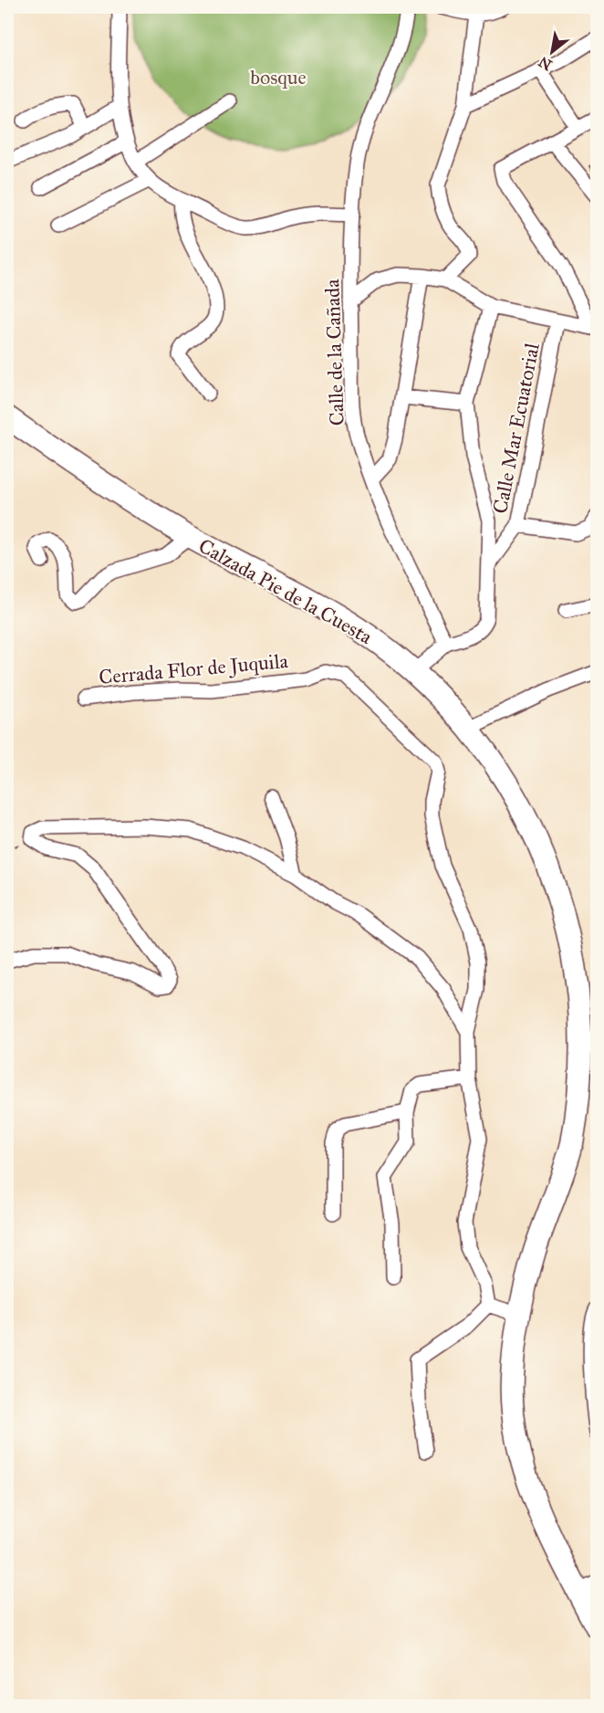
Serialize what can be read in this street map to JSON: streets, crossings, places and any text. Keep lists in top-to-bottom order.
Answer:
{
  "streets": {
    "main road": ["Calzada Pie de la Cuesta"],
    "street": ["Calle de la Cañada", "Calle Mar Ecuatorial", "Cerrada Flor de Juquila"]
  },
  "parks": ["bosque"],
  "north": "bottom left"
}
